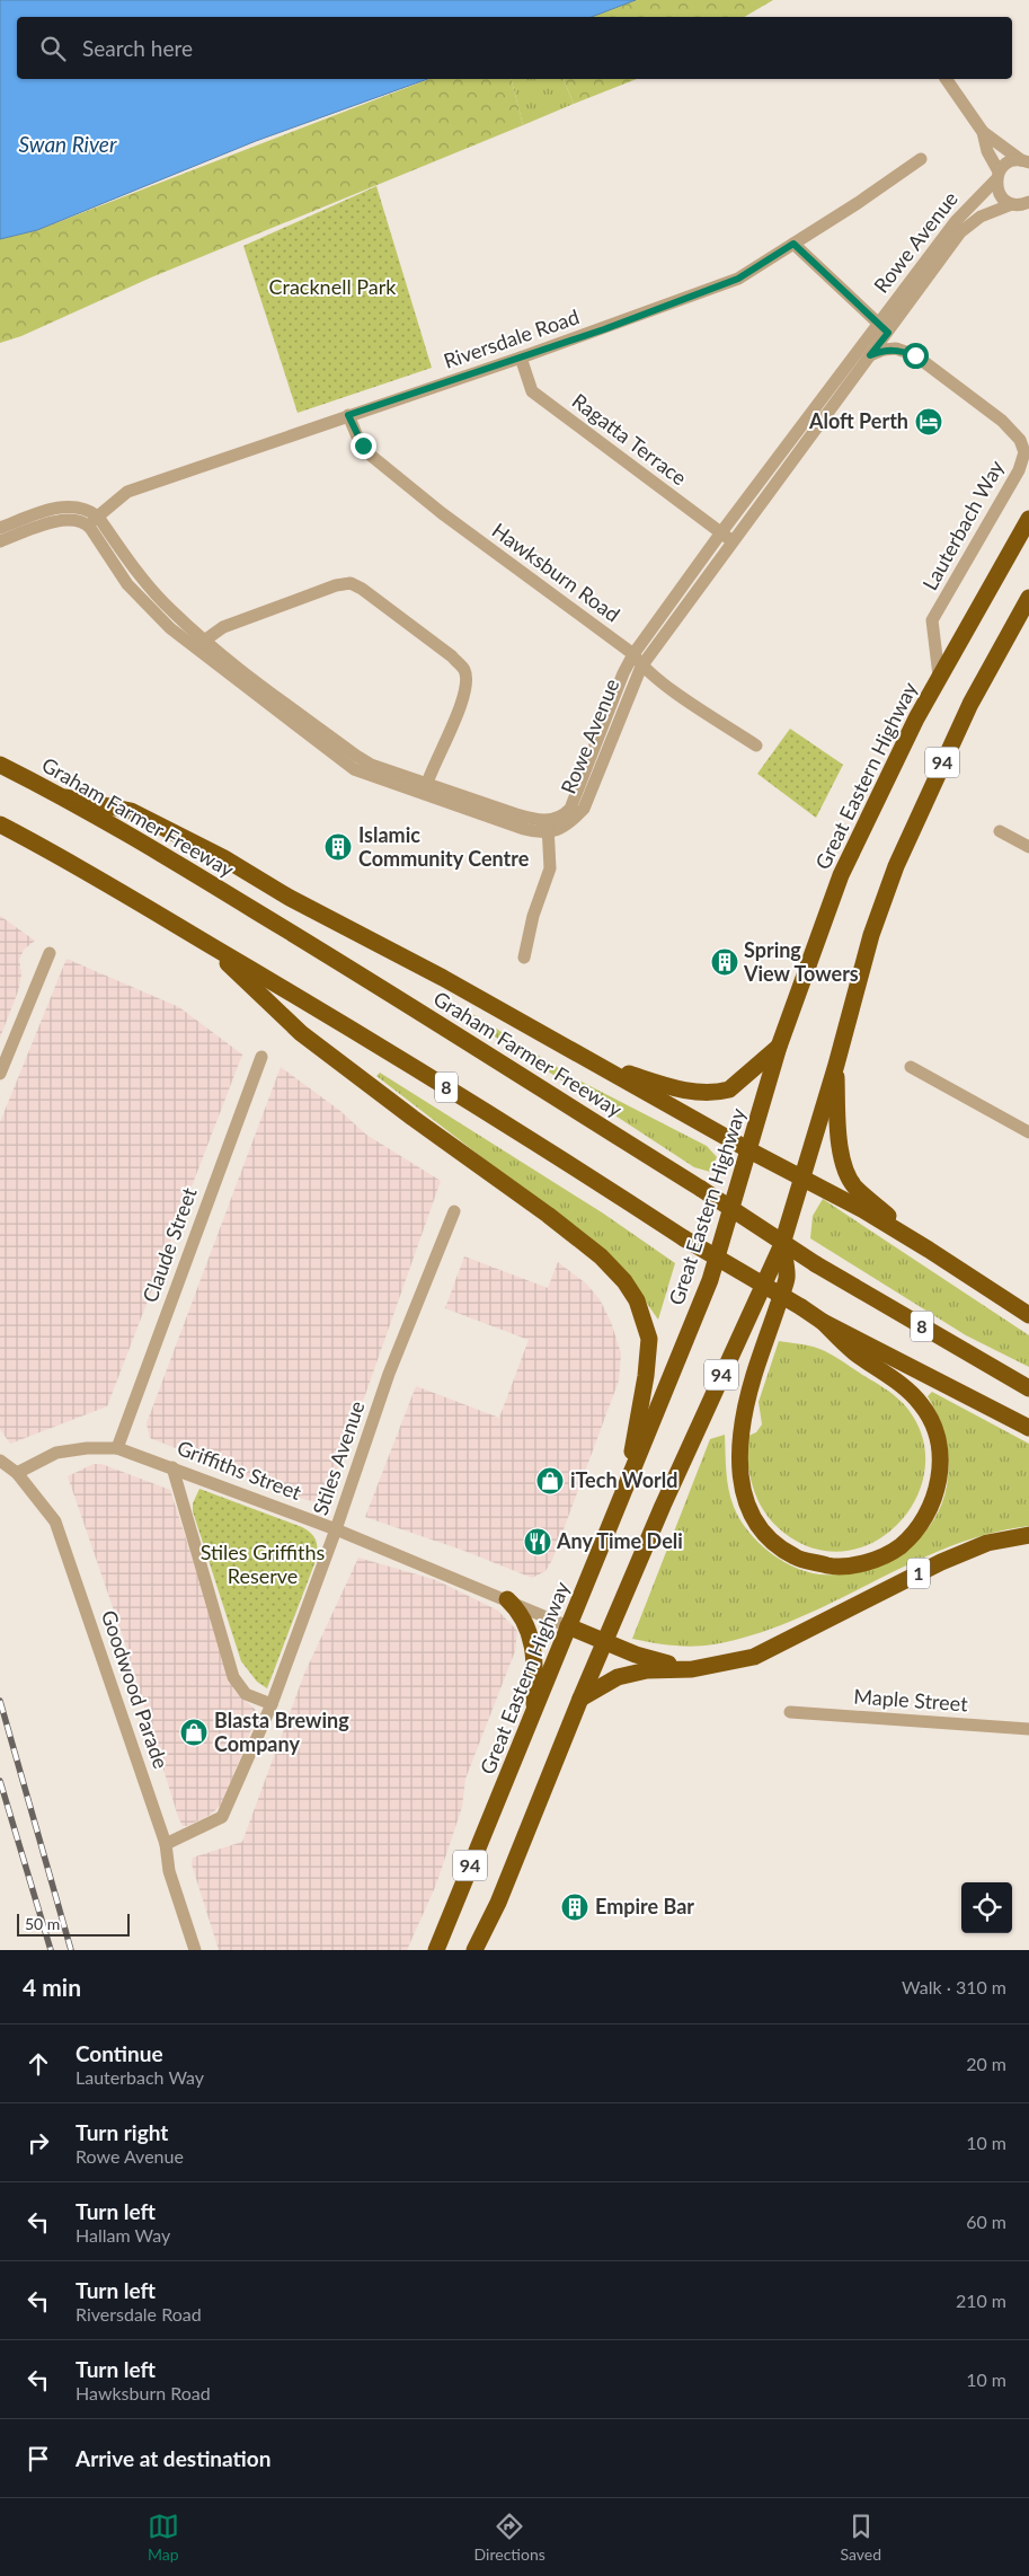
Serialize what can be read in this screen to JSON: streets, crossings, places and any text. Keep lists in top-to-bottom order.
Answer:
{
  "streets": {
    "highway": [
      "94",
      "Great Eastern Highway",
      "Graham Farmer Freeway",
      "8",
      "1"
    ],
    "street": [
      "Rowe Avenue",
      "Riversdale Road",
      "Ragatta Terrace",
      "Lauterbach Way",
      "Hawksburn Road",
      "Claude Street",
      "Stiles Avenue",
      "Griffiths Street",
      "Goodwood Parade",
      "Maple Street"
    ]
  },
  "crossings": [
    ["Rowe Avenue", "Ragatta Terrace"],
    ["Rowe Avenue", "Lauterbach Way"],
    ["Rowe Avenue", "Hawksburn Road"],
    ["Riversdale Road", "Ragatta Terrace"],
    ["Riversdale Road", "Hawksburn Road"],
    ["Lauterbach Way", "Great Eastern Highway"],
    ["94", "1"],
    ["Great Eastern Highway", "Griffiths Street"],
    ["Great Eastern Highway", "1"],
    ["Claude Street", "Griffiths Street"],
    ["Stiles Avenue", "Griffiths Street"],
    ["Stiles Avenue", "Goodwood Parade"],
    ["Griffiths Street", "1"],
    ["Griffiths Street", "Goodwood Parade"]
  ],
  "water": ["Swan River"],
  "parks": ["Cracknell Park", "Stiles Griffiths Reserve"],
  "places": {
    "hotel": ["Aloft Perth"],
    "building": ["Islamic Community Centre", "Spring View Towers", "Empire Bar"],
    "shop": ["iTech World", "Blasta Brewing Company"],
    "restaurant": ["Any Time Deli"]
  },
  "scale_bar": "50 m",
  "page": {
    "search": "Search here",
    "scale": "50 m",
    "heading": ["4 min", "Walk · 310 m"],
    "list": [
      ["Continue", "Lauterbach Way", "20 m"],
      ["Turn right", "Rowe Avenue", "10 m"],
      ["Turn left", "Hallam Way", "60 m"],
      ["Turn left", "Riversdale Road", "210 m"],
      ["Turn left", "Hawksburn Road", "10 m"],
      "Arrive at destination"
    ],
    "nav": ["Map", "Directions", "Saved"]
  }
}
